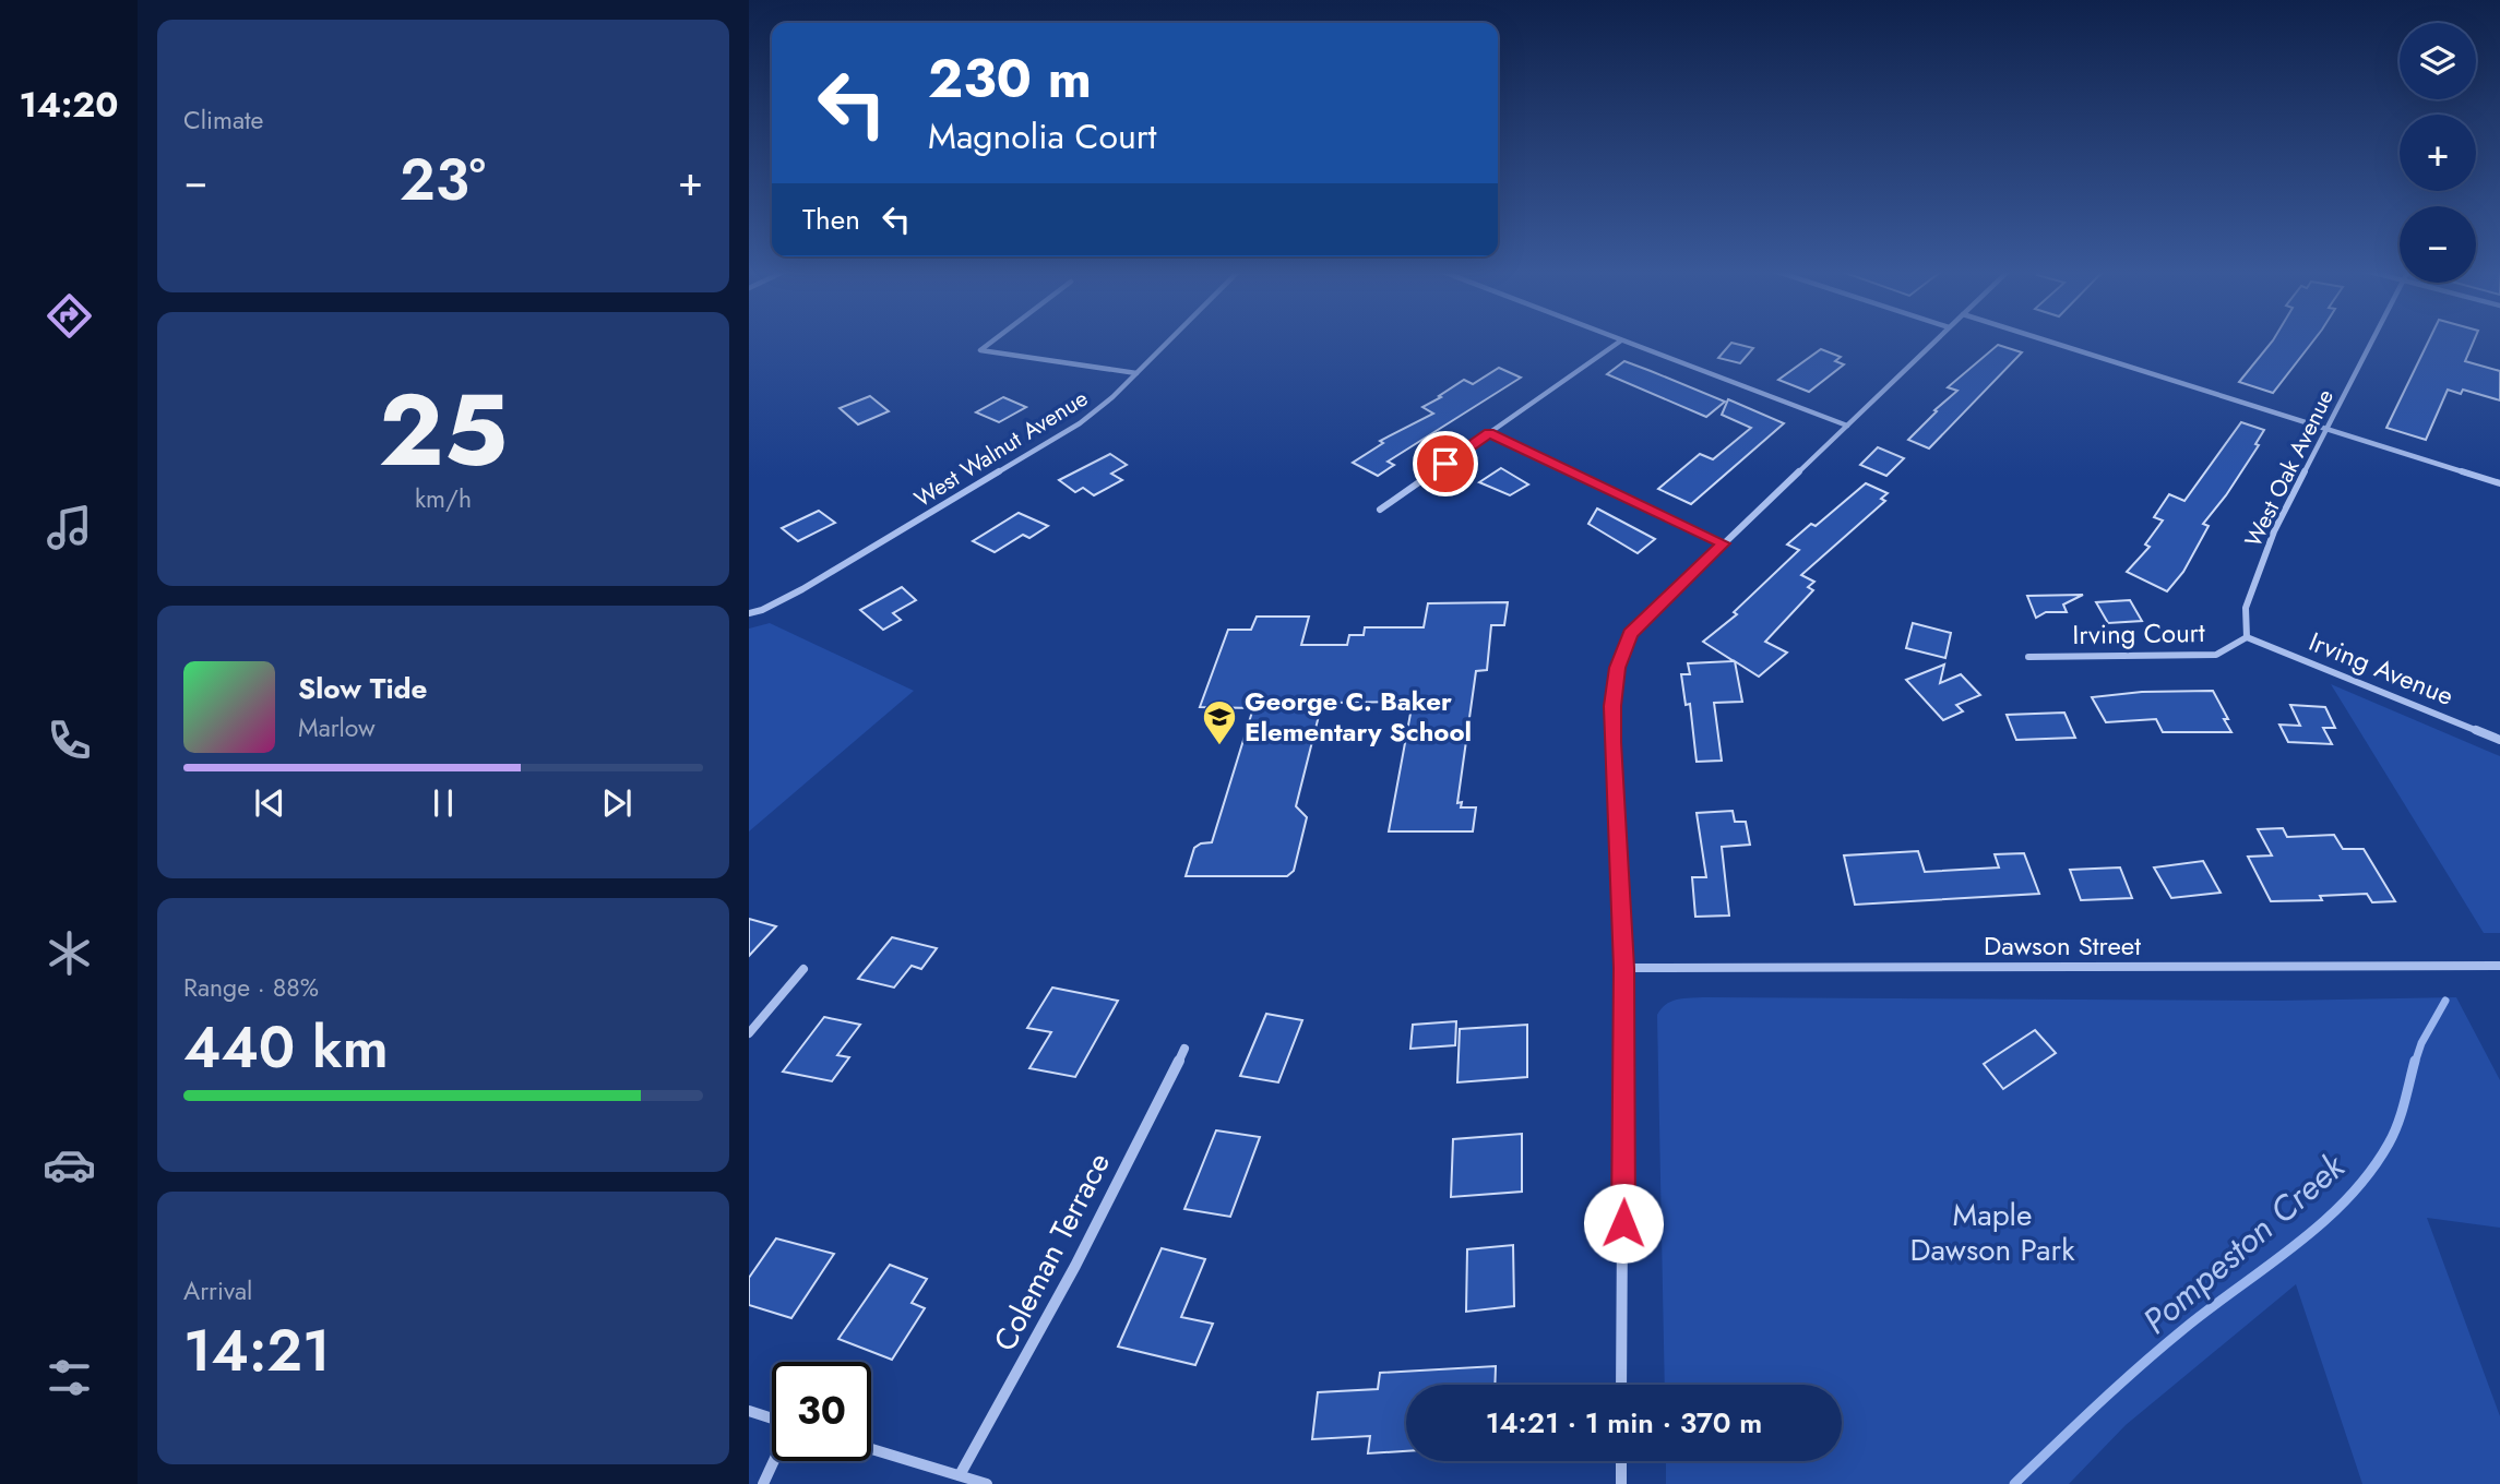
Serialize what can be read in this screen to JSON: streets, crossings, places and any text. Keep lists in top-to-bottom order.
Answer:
{
  "streets": {
    "street": [
      "West Walnut Avenue",
      "West Oak Avenue",
      "Irving Court",
      "Irving Avenue",
      "Dawson Street",
      "Coleman Terrace"
    ]
  },
  "crossings": [
    ["West Oak Avenue", "Irving Court"],
    ["West Oak Avenue", "Irving Avenue"],
    ["Irving Court", "Irving Avenue"]
  ],
  "water": ["Pompeston Creek"],
  "parks": ["Maple Dawson Park"],
  "places": {
    "school or university": ["George C. Baker Elementary School"]
  },
  "page": {
    "tabs": "14:20",
    "tile": [
      "Climate",
      ["25", "km/h"],
      ["Range · 88%", "440 km"],
      ["Arrival", "14:21"]
    ],
    "map_buttons": ["+", "−"],
    "turn": ["230 m", "Magnolia Court"],
    "heat": ["−", "23°", "+"],
    "then": "Then",
    "song": ["Slow Tide", "Marlow"],
    "limit": "30",
    "trip": "14:21 · 1 min · 370 m"
  }
}
